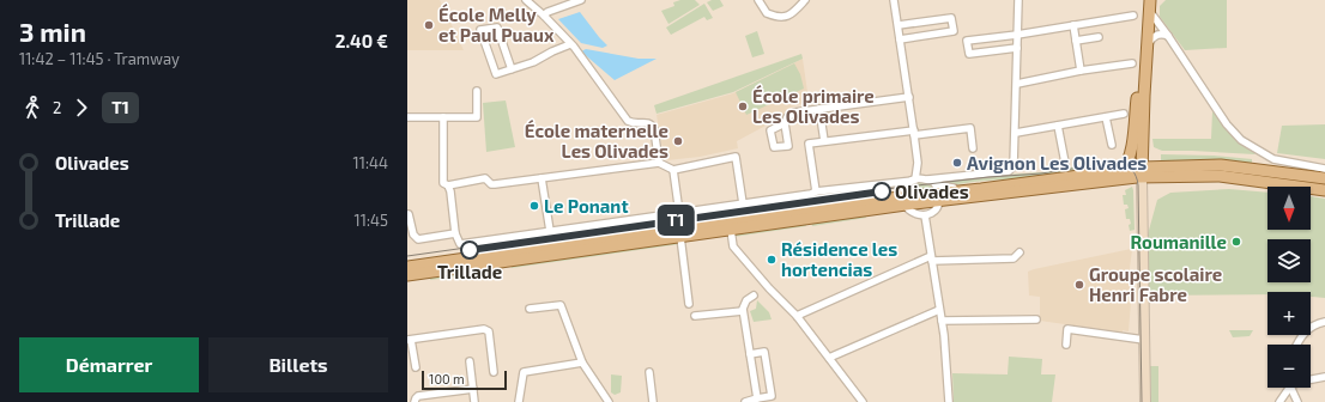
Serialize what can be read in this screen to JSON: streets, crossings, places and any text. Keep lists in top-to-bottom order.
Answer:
{
  "places": [
    "École Melly et Paul Puaux",
    "École primaire Les Olivades",
    "École maternelle Les Olivades",
    "Avignon Les Olivades",
    "Olivades",
    "Le Ponant",
    "Roumanille",
    "Trillade",
    "Résidence les hortencias",
    "Groupe scolaire Henri Fabre"
  ],
  "lines": ["tram line T1"],
  "scale_bar": "100 m",
  "north": "bottom",
  "page": {
    "heading": ["3 min", "11:42 – 11:45 · Tramway", "2.40 €"],
    "on_map": "T1",
    "legs": ["2", "T1"],
    "list": [
      {
        "name": "Olivades",
        "value": "11:44"
      },
      {
        "name": "Trillade",
        "value": "11:45"
      }
    ],
    "map_buttons": ["+", "−"],
    "buttons": ["Démarrer", "Billets"],
    "scale": "100 m"
  }
}
